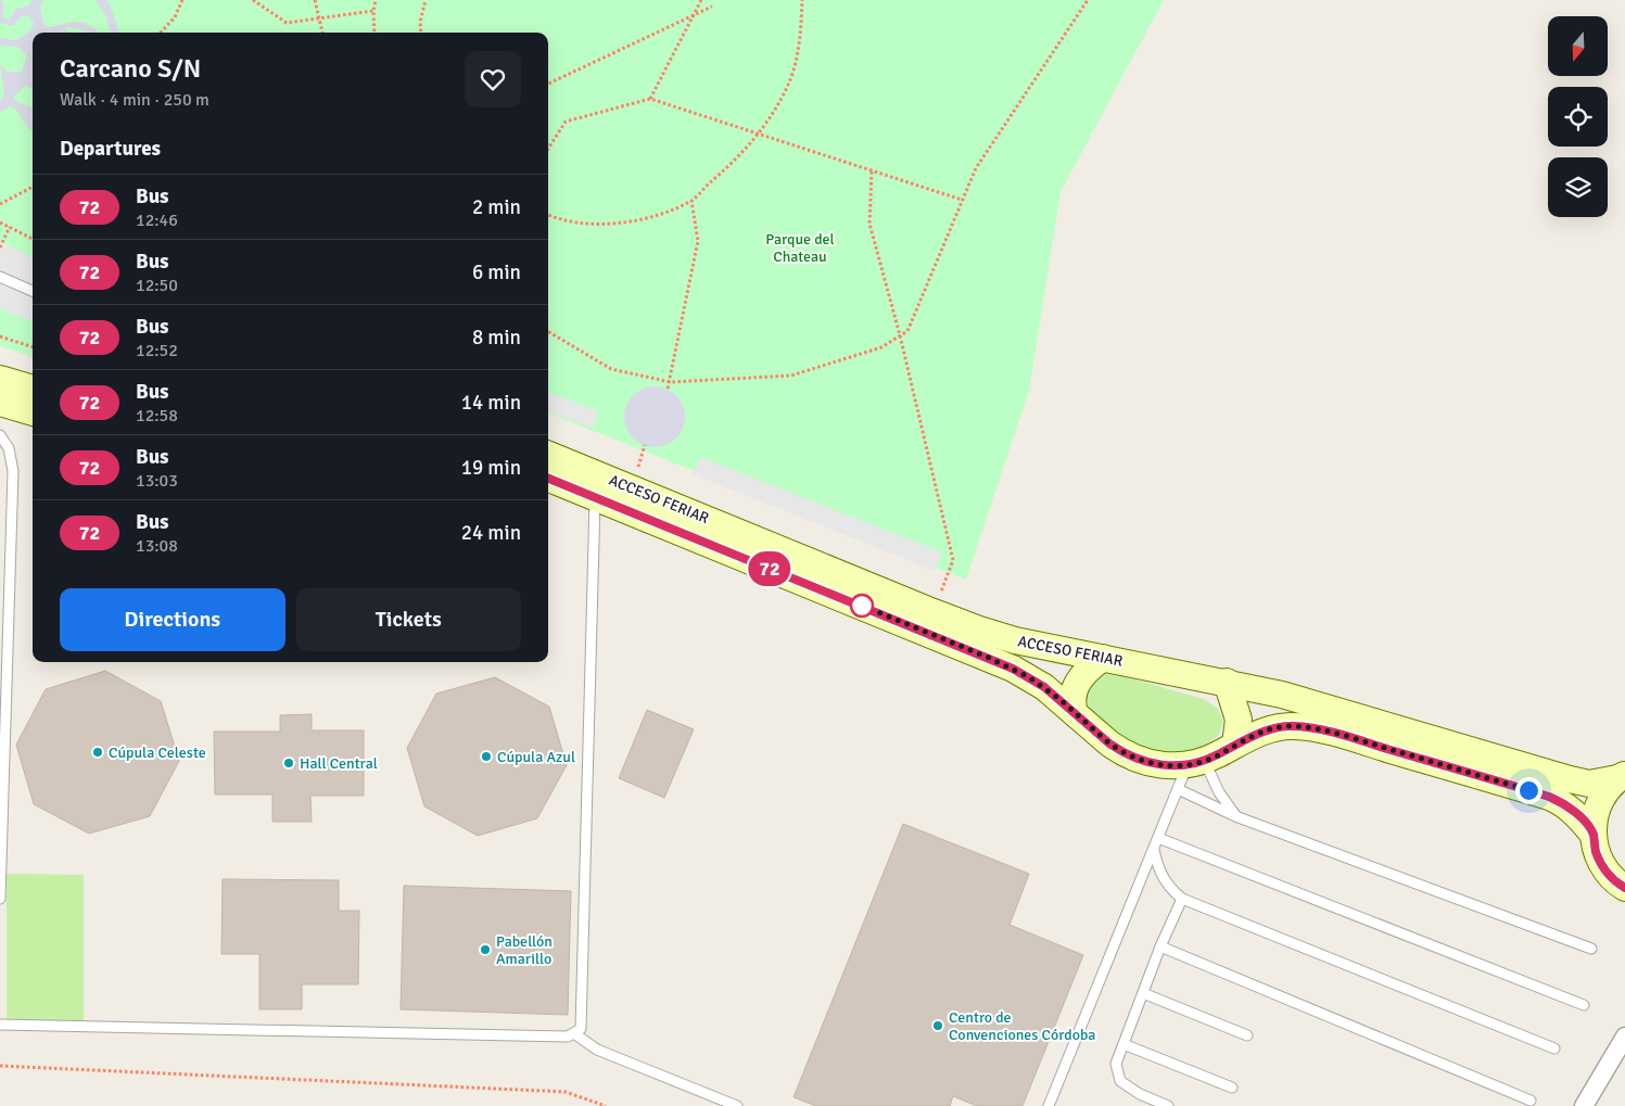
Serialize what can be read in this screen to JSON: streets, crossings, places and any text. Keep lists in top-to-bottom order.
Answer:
{
  "streets": {
    "main road": ["ACCESO FERIAR"]
  },
  "parks": ["Parque del Chateau"],
  "places": [
    "Cúpula Celeste",
    "Cúpula Azul",
    "Hall Central",
    "Pabellón Amarillo",
    "Centro de Convenciones Córdoba"
  ],
  "lines": ["bus line 72"],
  "north": "bottom",
  "page": {
    "on_map": "72",
    "heading": [
      ["Carcano S/N", "Walk · 4 min · 250 m"],
      "Departures"
    ],
    "list": [
      {
        "mark": "72",
        "name": "Bus",
        "note": "12:46",
        "value": "2 min"
      },
      {
        "mark": "72",
        "name": "Bus",
        "note": "12:50",
        "value": "6 min"
      },
      {
        "mark": "72",
        "name": "Bus",
        "note": "12:52",
        "value": "8 min"
      },
      {
        "mark": "72",
        "name": "Bus",
        "note": "12:58",
        "value": "14 min"
      },
      {
        "mark": "72",
        "name": "Bus",
        "note": "13:03",
        "value": "19 min"
      },
      {
        "mark": "72",
        "name": "Bus",
        "note": "13:08",
        "value": "24 min"
      }
    ],
    "buttons": ["Directions", "Tickets"]
  }
}
